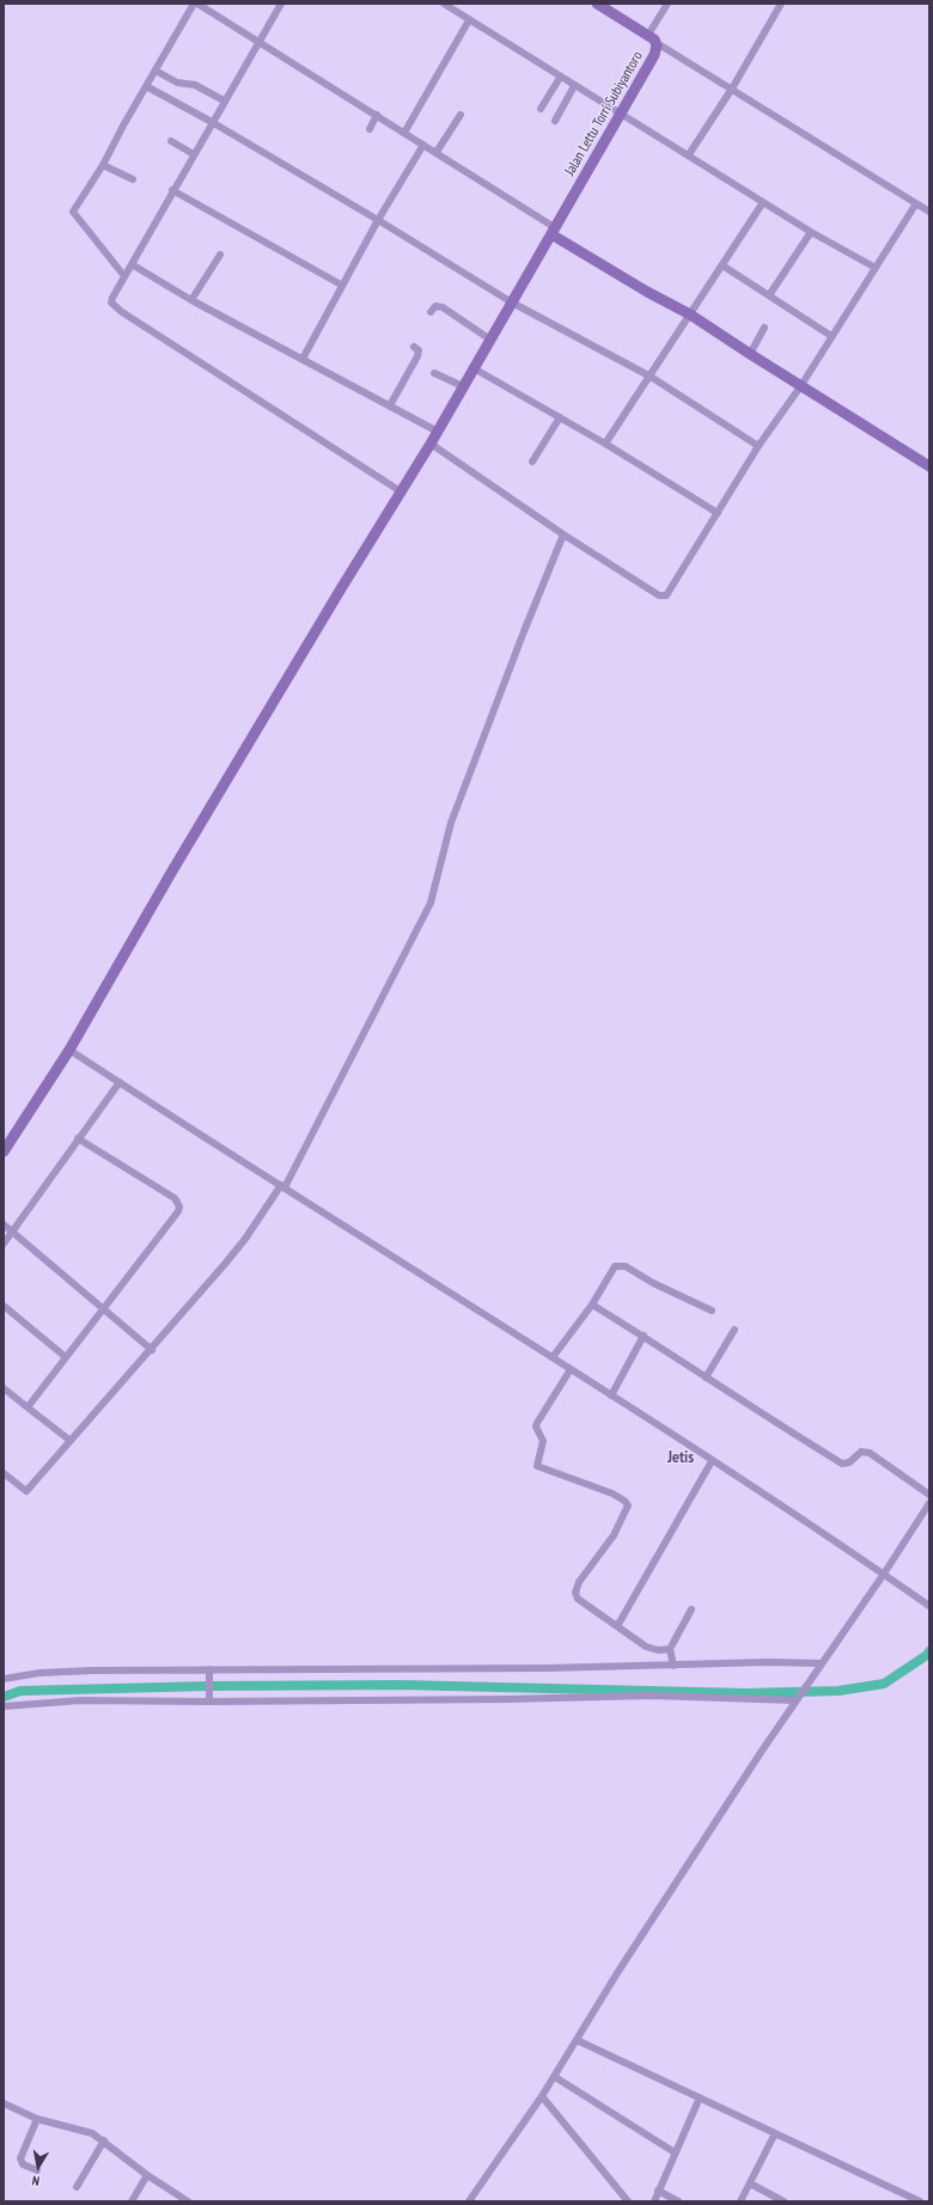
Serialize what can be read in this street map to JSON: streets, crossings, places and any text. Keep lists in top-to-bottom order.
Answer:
{
  "streets": {
    "main road": ["Jalan Lettu Torri Subiyantoro"]
  },
  "districts": ["Jetis"],
  "north": "bottom"
}
